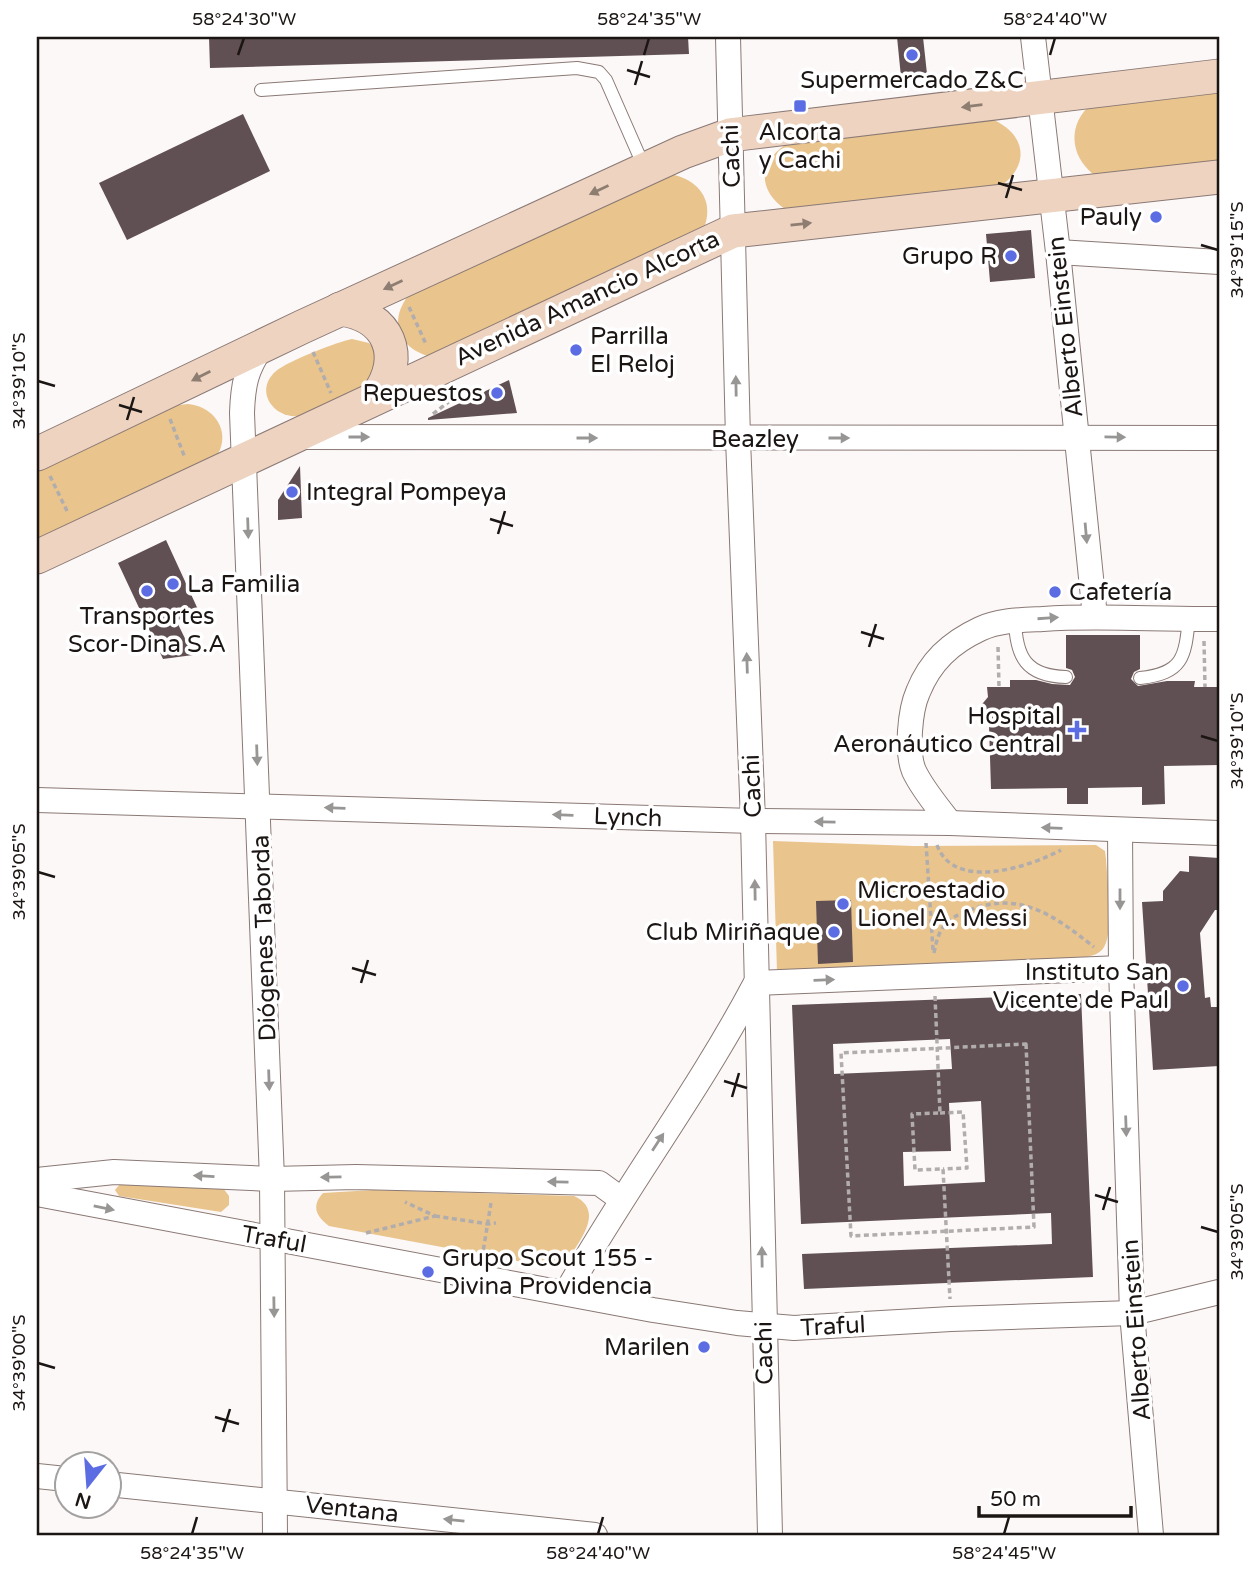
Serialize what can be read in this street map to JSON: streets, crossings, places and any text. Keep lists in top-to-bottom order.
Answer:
{
  "streets": {
    "main road": ["Avenida Amancio Alcorta"],
    "street": [
      "Cachi",
      "Alberto Einstein",
      "Beazley",
      "Lynch",
      "Diógenes Taborda",
      "Traful",
      "Ventana"
    ]
  },
  "crossings": [
    ["Cachi", "Avenida Amancio Alcorta"],
    ["Cachi", "Beazley"],
    ["Cachi", "Lynch"],
    ["Cachi", "Traful"],
    ["Avenida Amancio Alcorta", "Alberto Einstein"],
    ["Avenida Amancio Alcorta", "Beazley"],
    ["Avenida Amancio Alcorta", "Diógenes Taborda"],
    ["Alberto Einstein", "Beazley"],
    ["Alberto Einstein", "Lynch"],
    ["Alberto Einstein", "Traful"],
    ["Lynch", "Diógenes Taborda"],
    ["Diógenes Taborda", "Traful"],
    ["Diógenes Taborda", "Ventana"]
  ],
  "one_way": [
    "Cachi",
    "Alberto Einstein",
    "Diógenes Taborda",
    "Ventana"
  ],
  "places": {
    "other": [
      "Supermercado Z&C",
      "Pauly",
      "Grupo R",
      "Parrilla El Reloj",
      "Repuestos",
      "Integral Pompeya",
      "La Familia",
      "Transportes Scor-Dina S.A",
      "Cafetería",
      "Microestadio Lionel A. Messi",
      "Club Miriñaque",
      "Instituto San Vicente de Paul",
      "Grupo Scout 155 - Divina Providencia",
      "Marilen"
    ],
    "transit": ["Alcorta y Cachi"],
    "health": ["Hospital Aeronáutico Central"]
  },
  "scale_bar": "50 m",
  "north": "bottom",
  "coordinates": [
    "58°24'30\"W",
    "58°24'35\"W",
    "58°24'40\"W",
    "34°39'15\"S",
    "34°39'10\"S",
    "34°39'05\"S",
    "34°39'00\"S",
    "58°24'45\"W"
  ]
}
